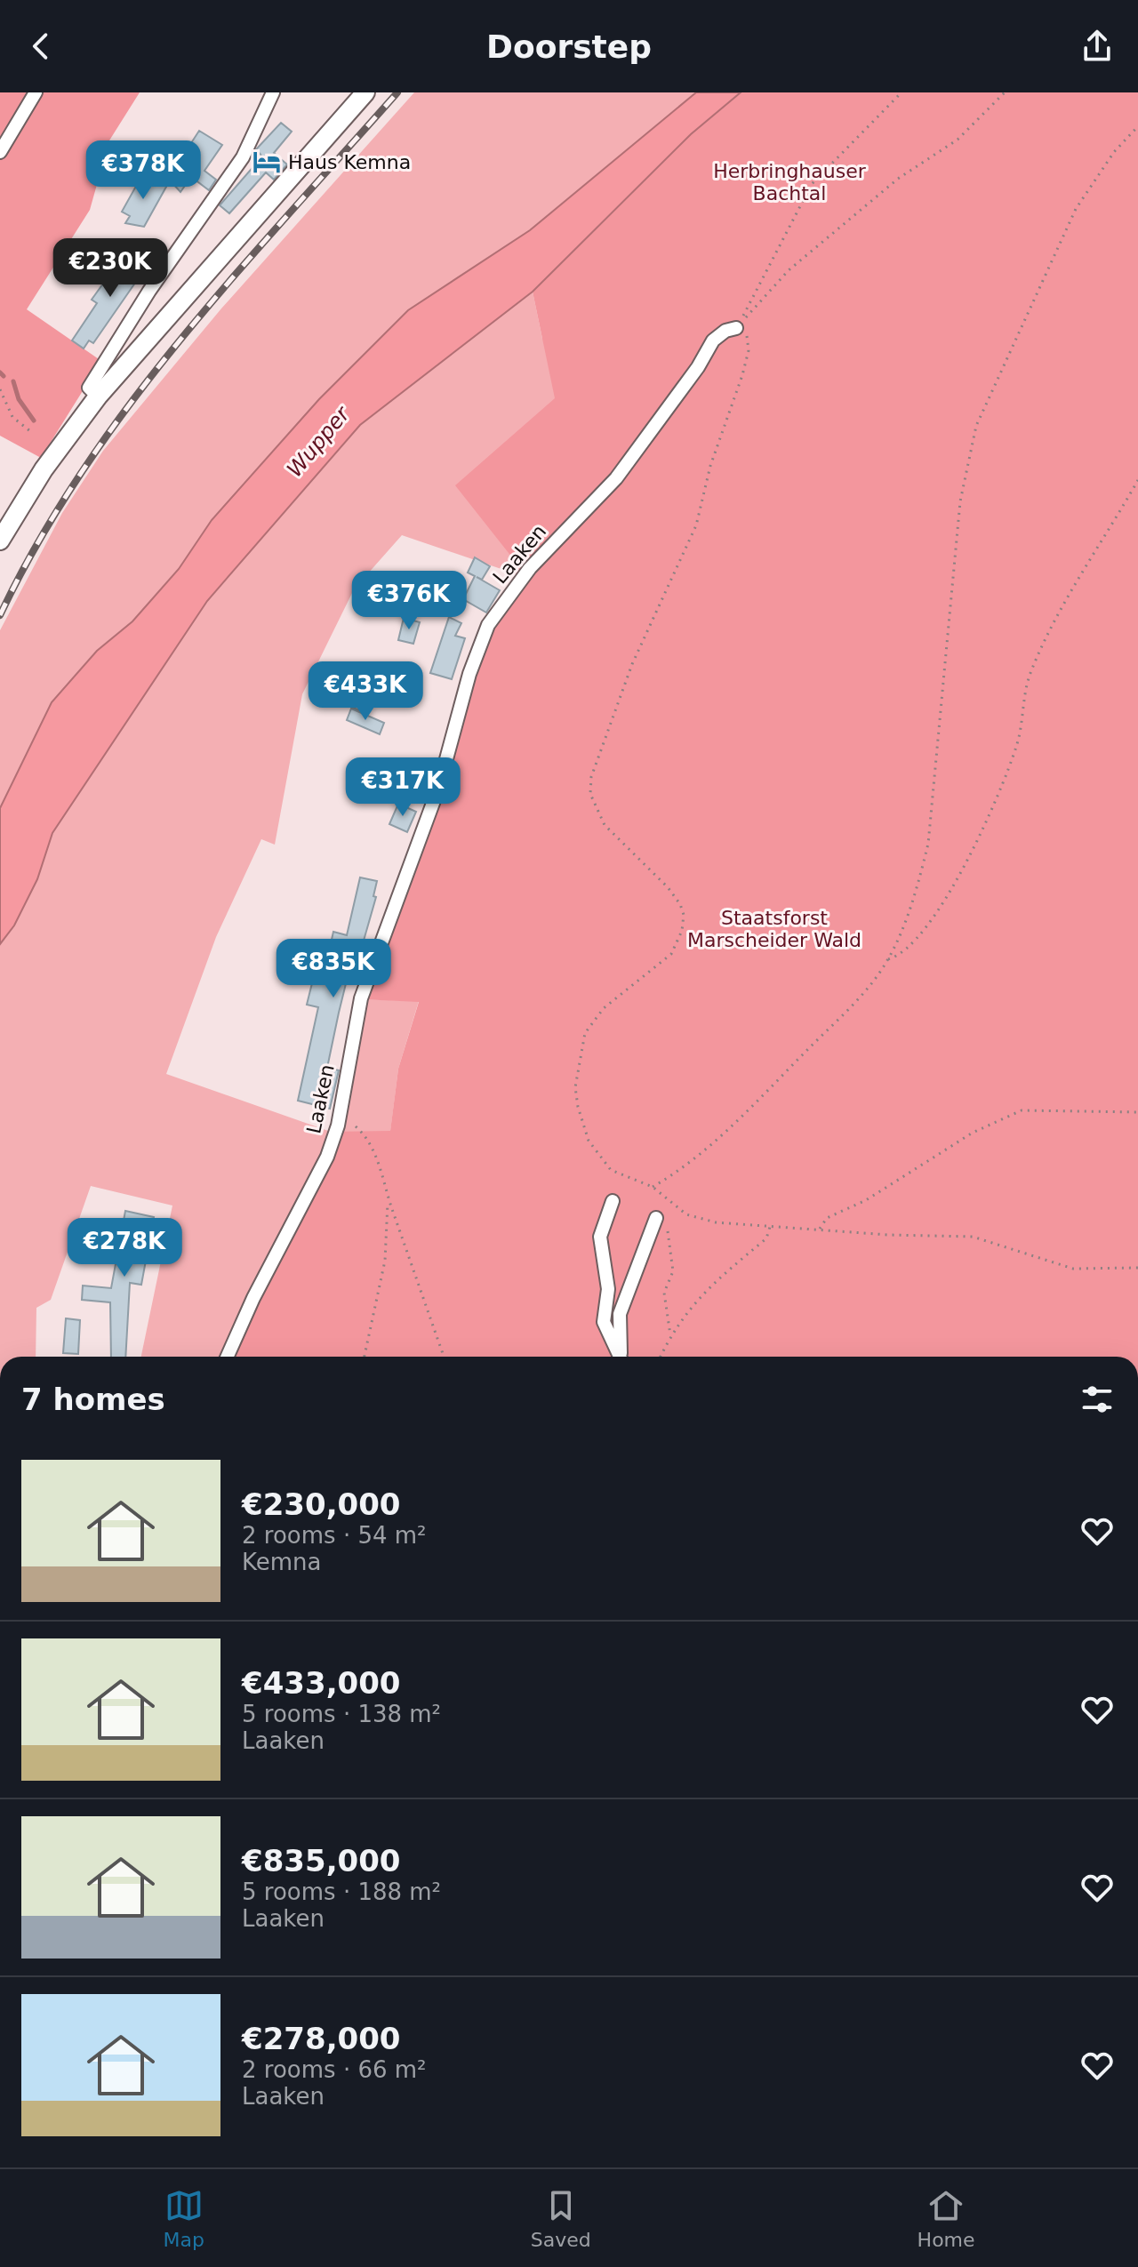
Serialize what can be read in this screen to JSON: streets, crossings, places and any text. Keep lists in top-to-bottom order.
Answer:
{
  "streets": {
    "street": ["Laaken"]
  },
  "water": ["Wupper"],
  "parks": ["Herbringhauser Bachtal", "Staatsforst Marscheider Wald"],
  "places": {
    "hotel": ["Haus Kemna"]
  },
  "page": {
    "header": "Doorstep",
    "price": [
      "€378K",
      "€230K",
      "€376K",
      "€433K",
      "€317K",
      "€835K",
      "€278K"
    ],
    "heading": "7 homes",
    "list": [
      {
        "name": "€230,000",
        "note": "2 rooms · 54 m² · Kemna"
      },
      {
        "name": "€433,000",
        "note": "5 rooms · 138 m² · Laaken"
      },
      {
        "name": "€835,000",
        "note": "5 rooms · 188 m² · Laaken"
      },
      {
        "name": "€278,000",
        "note": "2 rooms · 66 m² · Laaken"
      }
    ],
    "tabs": ["Map", "Saved", "Home"]
  }
}
